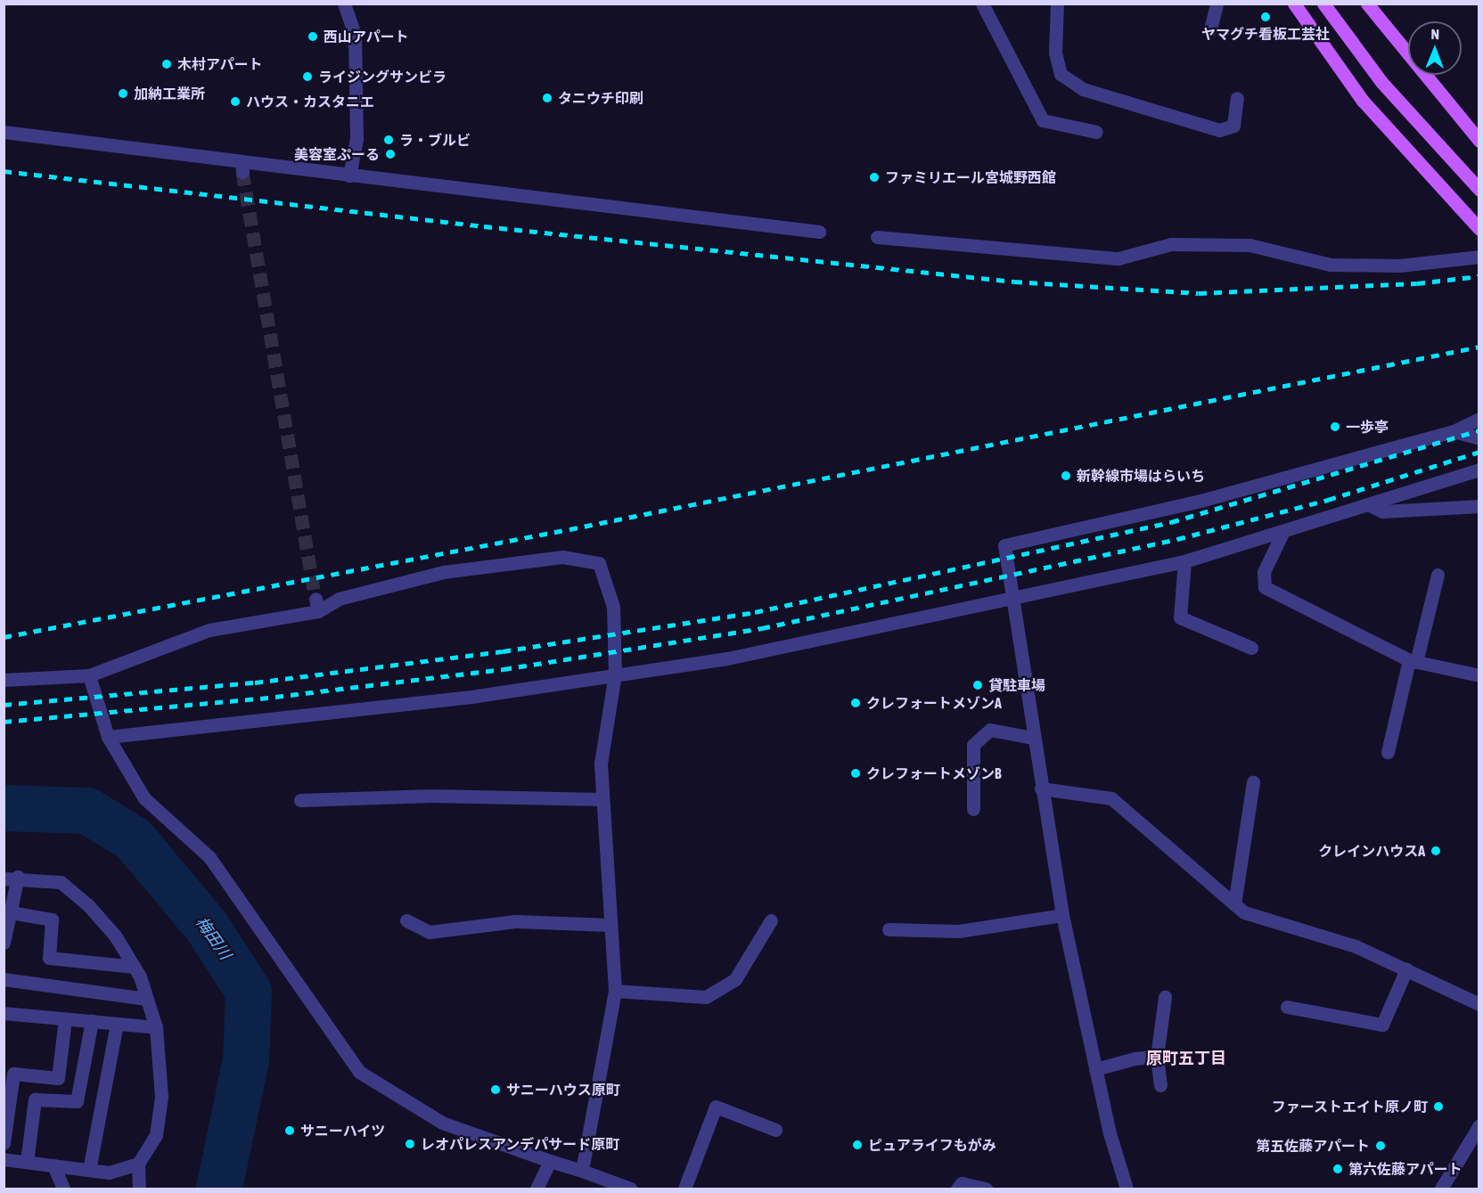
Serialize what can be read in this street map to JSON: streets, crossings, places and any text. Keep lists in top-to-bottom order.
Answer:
{
  "districts": ["原町五丁目"],
  "water": ["梅田川"],
  "places": [
    "ヤマグチ看板工芸社",
    "西山アパート",
    "木村アパート",
    "ライジングサンビラ",
    "加納工業所",
    "タニウチ印刷",
    "ハウス・カスタニエ",
    "ラ・ブルビ",
    "美容室ぷーる",
    "ファミリエール宮城野西館",
    "一歩亭",
    "新幹線市場はらいち",
    "貸駐車場",
    "クレフォートメゾンA",
    "クレフォートメゾンB",
    "クレインハウスA",
    "サニーハウス原町",
    "ファーストエイト原ノ町",
    "サニーハイツ",
    "レオパレスアンデパサード原町",
    "ピュアライフもがみ",
    "第五佐藤アパート",
    "第六佐藤アパート"
  ],
  "north": "top"
}
